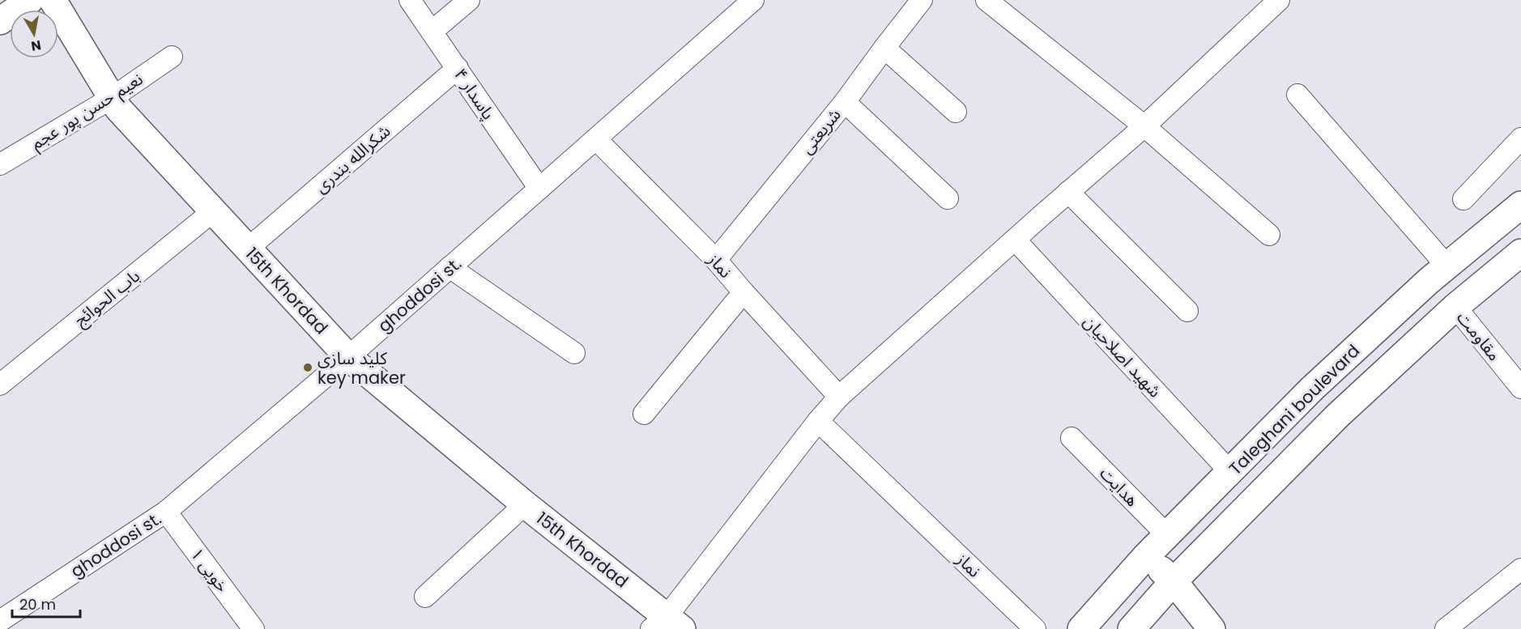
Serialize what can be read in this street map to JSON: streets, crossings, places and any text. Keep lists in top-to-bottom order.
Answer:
{
  "streets": {
    "main road": ["15th Khordad", "Taleghani boulevard"],
    "street": [
      "پاسدار ۴",
      "نعیم حسن پور عجم",
      "شریعتی",
      "شکرالله بندری",
      "نماز",
      "ghoddosi st.",
      "باب الحوائج",
      "مقاومت",
      "شهید اصلاحیان",
      "هدایت",
      "خویی ۱"
    ]
  },
  "crossings": [
    ["پاسدار ۴", "شکرالله بندری"],
    ["پاسدار ۴", "ghoddosi st."],
    ["نعیم حسن پور عجم", "15th Khordad"],
    ["شریعتی", "نماز"],
    ["شکرالله بندری", "15th Khordad"],
    ["نماز", "ghoddosi st."],
    ["15th Khordad", "ghoddosi st."],
    ["15th Khordad", "باب الحوائج"],
    ["ghoddosi st.", "خویی ۱"],
    ["مقاومت", "Taleghani boulevard"],
    ["شهید اصلاحیان", "Taleghani boulevard"],
    ["Taleghani boulevard", "هدایت"]
  ],
  "places": ["کلید سازی key maker"],
  "scale_bar": "20 m",
  "north": "bottom"
}
